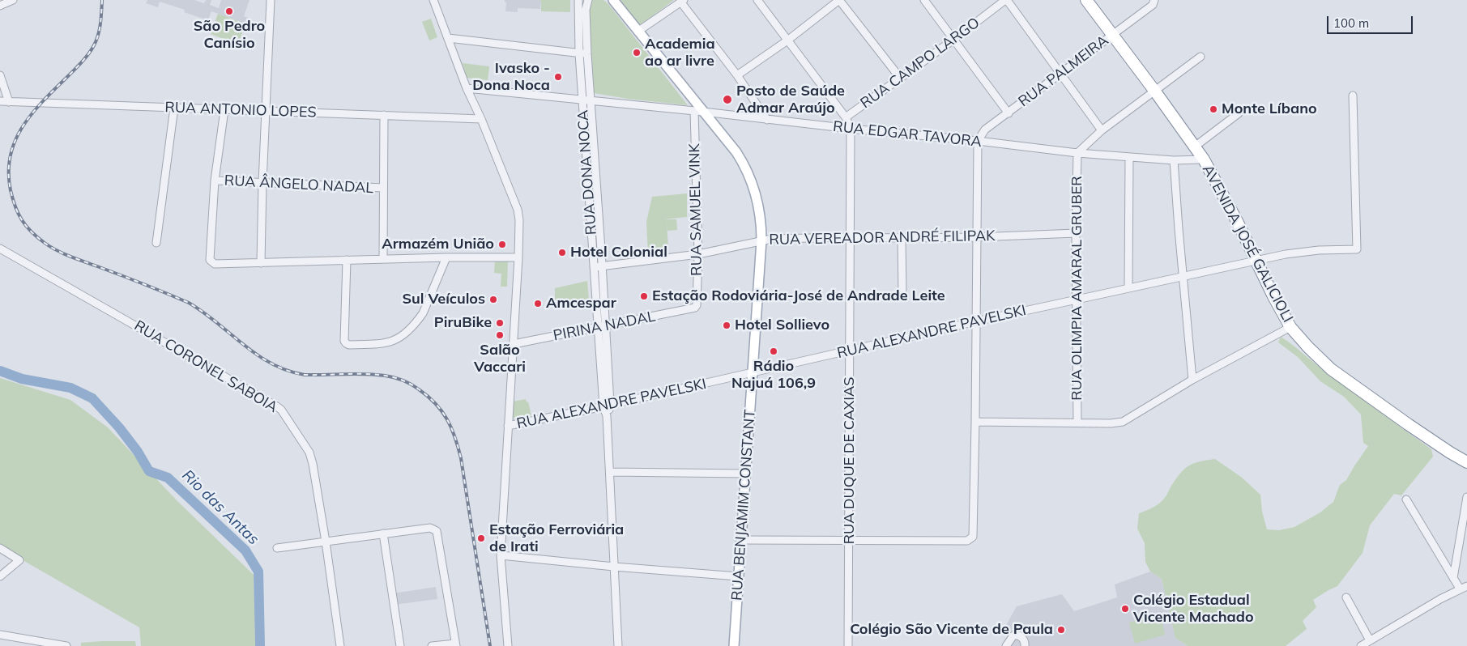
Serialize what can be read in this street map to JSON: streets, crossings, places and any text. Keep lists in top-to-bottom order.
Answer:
{
  "streets": {
    "highway": ["AVENIDA JOSÉ GALICIOLI"],
    "main road": ["RUA BENJAMIM CONSTANT"],
    "street": [
      "RUA CAMPO LARGO",
      "RUA PALMEIRA",
      "RUA ANTONIO LOPES",
      "RUA EDGAR TAVORA",
      "RUA DONA NOCA",
      "RUA ÂNGELO NADAL",
      "RUA SAMUEL VINK",
      "RUA VEREADOR ANDRÉ FILIPAK",
      "RUA OLIMPIA AMARAL GRUBER",
      "PIRINA NADAL",
      "RUA ALEXANDRE PAVELSKI",
      "RUA CORONEL SABOIA",
      "RUA DUQUE DE CAXIAS"
    ]
  },
  "crossings": [
    ["RUA CAMPO LARGO", "RUA EDGAR TAVORA"],
    ["RUA CAMPO LARGO", "RUA DUQUE DE CAXIAS"],
    ["RUA PALMEIRA", "RUA EDGAR TAVORA"],
    ["RUA PALMEIRA", "AVENIDA JOSÉ GALICIOLI"],
    ["RUA EDGAR TAVORA", "RUA DONA NOCA"],
    ["RUA EDGAR TAVORA", "RUA SAMUEL VINK"],
    ["RUA EDGAR TAVORA", "AVENIDA JOSÉ GALICIOLI"],
    ["RUA EDGAR TAVORA", "RUA OLIMPIA AMARAL GRUBER"],
    ["RUA EDGAR TAVORA", "RUA DUQUE DE CAXIAS"],
    ["RUA EDGAR TAVORA", "RUA BENJAMIM CONSTANT"],
    ["RUA DONA NOCA", "RUA VEREADOR ANDRÉ FILIPAK"],
    ["RUA DONA NOCA", "PIRINA NADAL"],
    ["RUA DONA NOCA", "RUA ALEXANDRE PAVELSKI"],
    ["RUA SAMUEL VINK", "RUA VEREADOR ANDRÉ FILIPAK"],
    ["RUA SAMUEL VINK", "PIRINA NADAL"],
    ["RUA SAMUEL VINK", "RUA BENJAMIM CONSTANT"],
    ["RUA VEREADOR ANDRÉ FILIPAK", "RUA OLIMPIA AMARAL GRUBER"],
    ["RUA VEREADOR ANDRÉ FILIPAK", "RUA DUQUE DE CAXIAS"],
    ["RUA VEREADOR ANDRÉ FILIPAK", "RUA BENJAMIM CONSTANT"],
    ["AVENIDA JOSÉ GALICIOLI", "RUA ALEXANDRE PAVELSKI"],
    ["RUA OLIMPIA AMARAL GRUBER", "RUA ALEXANDRE PAVELSKI"],
    ["RUA ALEXANDRE PAVELSKI", "RUA DUQUE DE CAXIAS"],
    ["RUA ALEXANDRE PAVELSKI", "RUA BENJAMIM CONSTANT"]
  ],
  "water": ["Rio das Antas"],
  "places": [
    "São Pedro Canísio",
    "Academia ao ar livre",
    "Ivasko - Dona Noca",
    "Posto de Saúde Admar Araújo",
    "Monte Líbano",
    "Armazém União",
    "Hotel Colonial",
    "Estação Rodoviária-José de Andrade Leite",
    "Sul Veículos",
    "Amcespar",
    "PiruBike",
    "Hotel Sollievo",
    "Salão Vaccari",
    "Rádio Najuá 106,9",
    "Estação Ferroviária de Irati",
    "Colégio Estadual Vicente Machado",
    "Colégio São Vicente de Paula"
  ],
  "scale_bar": "100 m"
}
